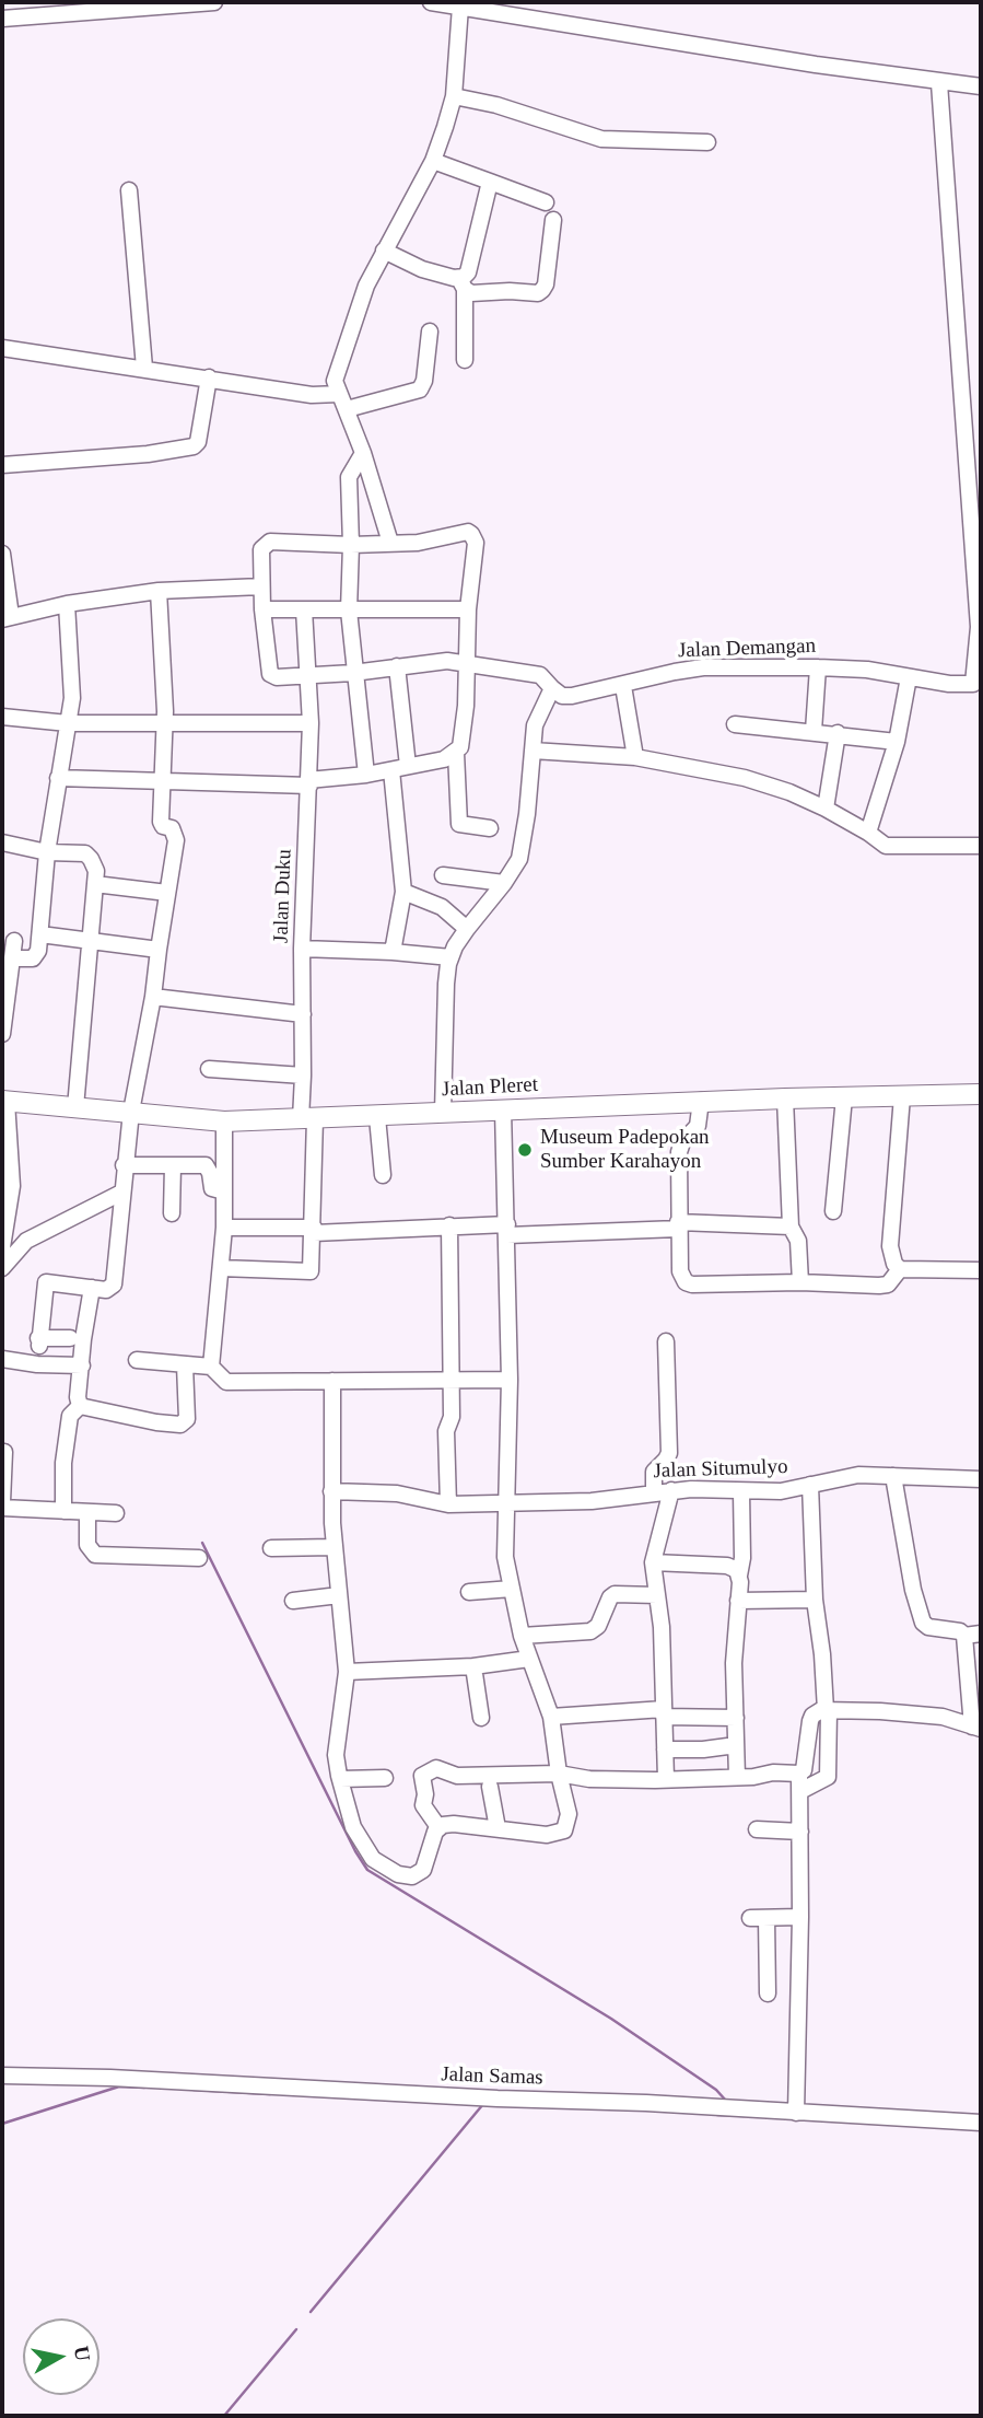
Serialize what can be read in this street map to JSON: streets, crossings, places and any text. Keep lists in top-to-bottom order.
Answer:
{
  "streets": {
    "main road": ["Jalan Pleret"],
    "street": [
      "Jalan Demangan",
      "Jalan Duku",
      "Jalan Situmulyo",
      "Jalan Samas"
    ]
  },
  "crossings": [
    ["Jalan Duku", "Jalan Pleret"]
  ],
  "places": ["Museum Padepokan Sumber Karahayon"],
  "north": "right"
}
